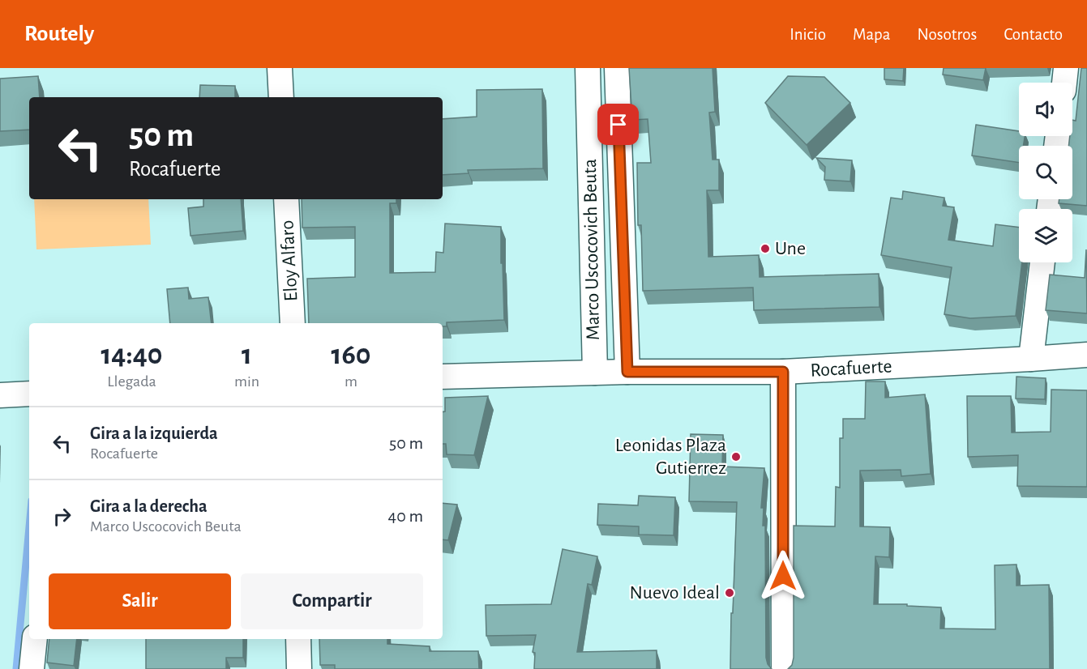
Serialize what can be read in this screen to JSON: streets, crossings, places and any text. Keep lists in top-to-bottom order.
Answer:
{
  "streets": {
    "street": ["Marco Uscocovich Beuta", "Eloy Alfaro", "Rocafuerte"]
  },
  "crossings": [
    ["Marco Uscocovich Beuta", "Rocafuerte"]
  ],
  "places": ["Une", "Leonidas Plaza Gutierrez", "Nuevo Ideal"],
  "page": {
    "header": "Routely",
    "nav": [
      "Inicio",
      "Mapa",
      "Nosotros",
      "Contacto"
    ],
    "turn": ["50 m", "Rocafuerte"],
    "eta": [
      "14:40",
      "Llegada",
      "1",
      "min",
      "160",
      "m"
    ],
    "list": [
      {
        "name": "Gira a la izquierda",
        "note": "Rocafuerte",
        "value": "50 m"
      },
      {
        "name": "Gira a la derecha",
        "note": "Marco Uscocovich Beuta",
        "value": "40 m"
      }
    ],
    "buttons": ["Salir", "Compartir"]
  }
}
